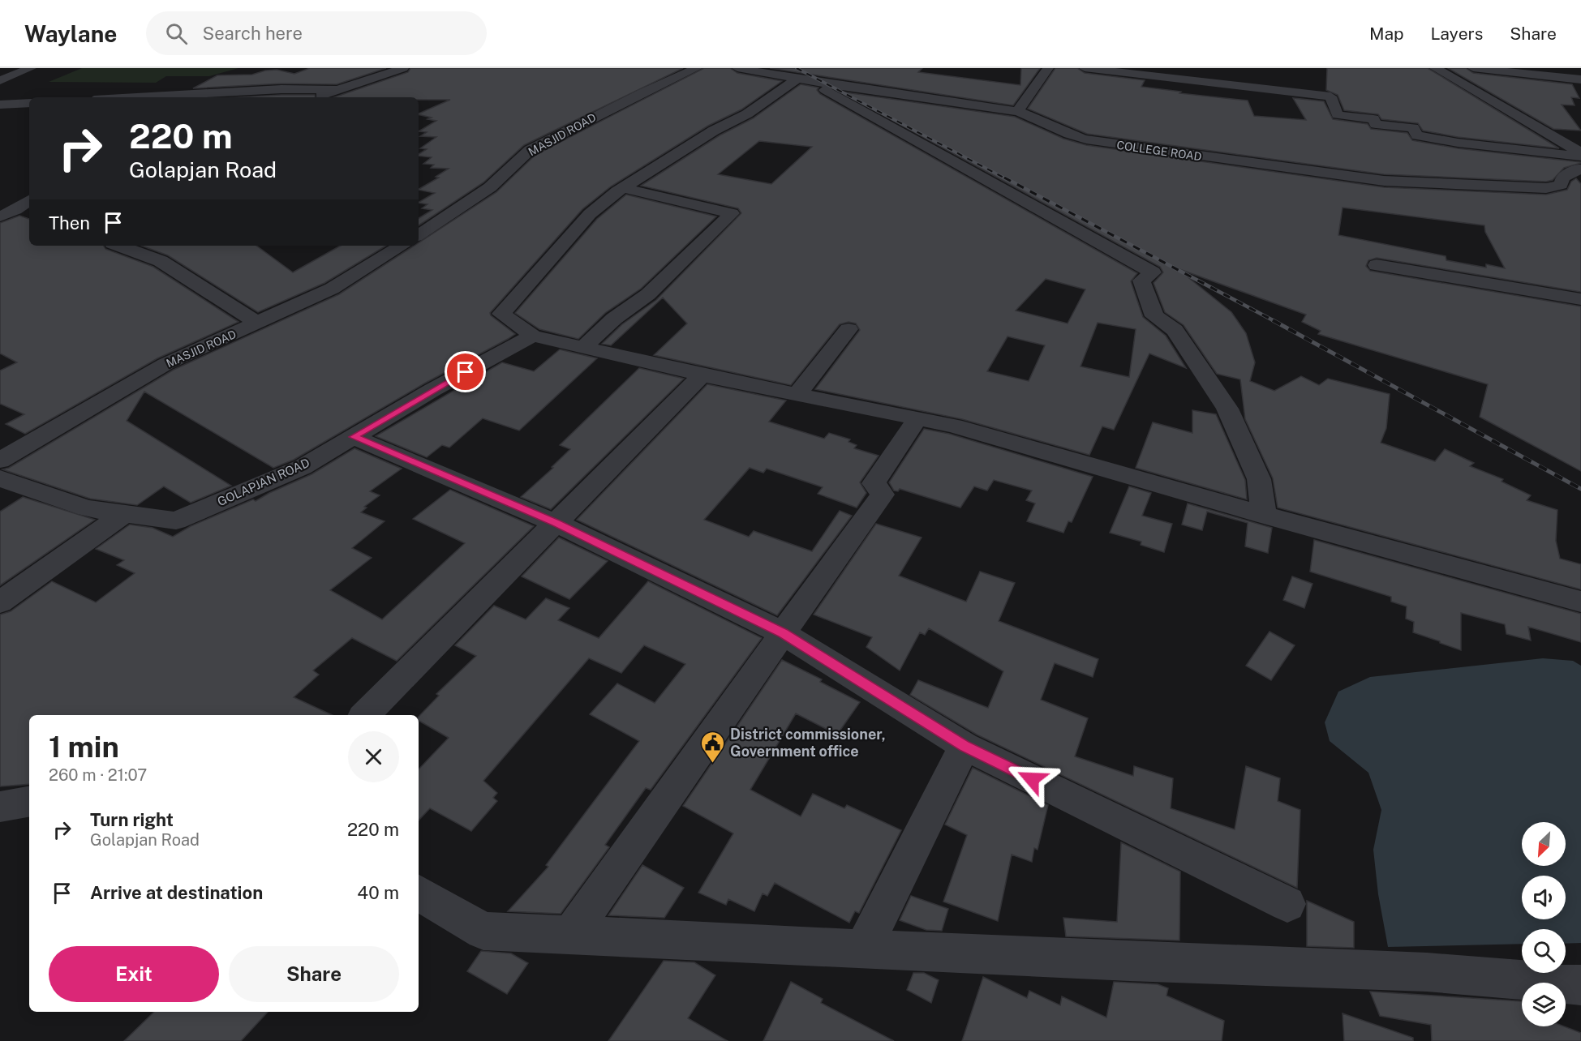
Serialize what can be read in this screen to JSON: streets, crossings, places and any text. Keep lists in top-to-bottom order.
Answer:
{
  "streets": {
    "street": ["MASJID ROAD", "COLLEGE ROAD", "GOLAPJAN ROAD"]
  },
  "places": {
    "public building": ["District commissioner, Government office"]
  },
  "north": "bottom left",
  "page": {
    "header": "Waylane",
    "search": "Search here",
    "nav": ["Map", "Layers", "Share"],
    "turn": ["220 m", "Golapjan Road"],
    "then": "Then",
    "heading": ["1 min", "260 m · 21:07"],
    "list": [
      {
        "name": "Turn right",
        "note": "Golapjan Road",
        "value": "220 m"
      },
      {
        "name": "Arrive at destination",
        "value": "40 m"
      }
    ],
    "buttons": ["Exit", "Share"]
  }
}
